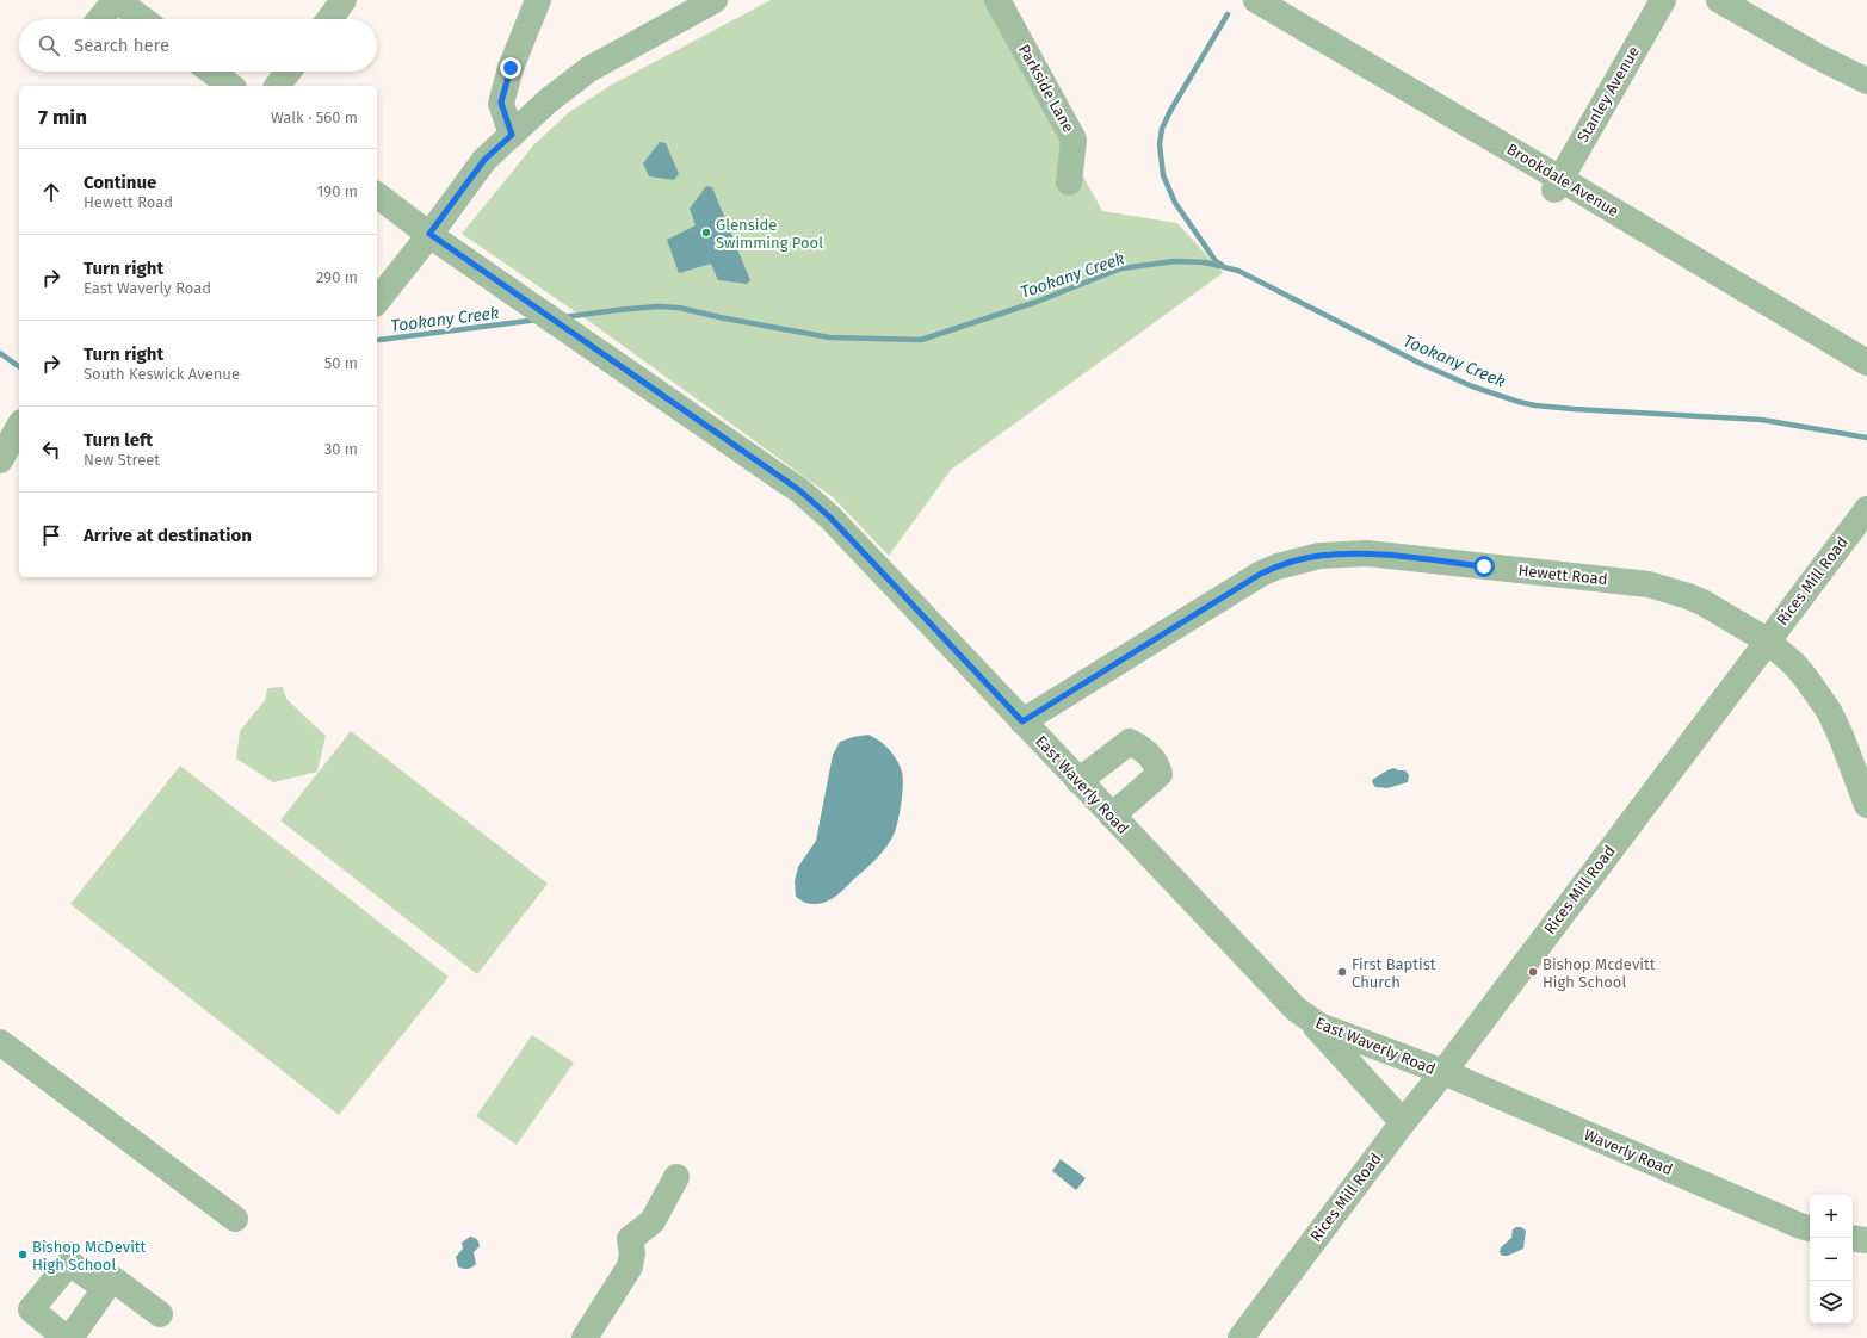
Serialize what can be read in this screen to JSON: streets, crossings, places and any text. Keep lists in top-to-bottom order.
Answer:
{
  "streets": {
    "street": [
      "Parkside Lane",
      "Stanley Avenue",
      "Brookdale Avenue",
      "Hewett Road",
      "Rices Mill Road",
      "East Waverly Road",
      "Waverly Road"
    ]
  },
  "crossings": [
    ["Stanley Avenue", "Brookdale Avenue"],
    ["Hewett Road", "Rices Mill Road"],
    ["Hewett Road", "East Waverly Road"],
    ["Rices Mill Road", "East Waverly Road"],
    ["Rices Mill Road", "Waverly Road"],
    ["East Waverly Road", "Waverly Road"]
  ],
  "water": ["Tookany Creek"],
  "places": [
    "Glenside Swimming Pool",
    "First Baptist Church",
    "Bishop Mcdevitt High School",
    "Bishop McDevitt High School"
  ],
  "page": {
    "search": "Search here",
    "heading": ["7 min", "Walk · 560 m"],
    "list": [
      ["Continue", "Hewett Road", "190 m"],
      ["Turn right", "East Waverly Road", "290 m"],
      ["Turn right", "South Keswick Avenue", "50 m"],
      ["Turn left", "New Street", "30 m"],
      "Arrive at destination"
    ],
    "map_buttons": ["+", "−"]
  }
}
